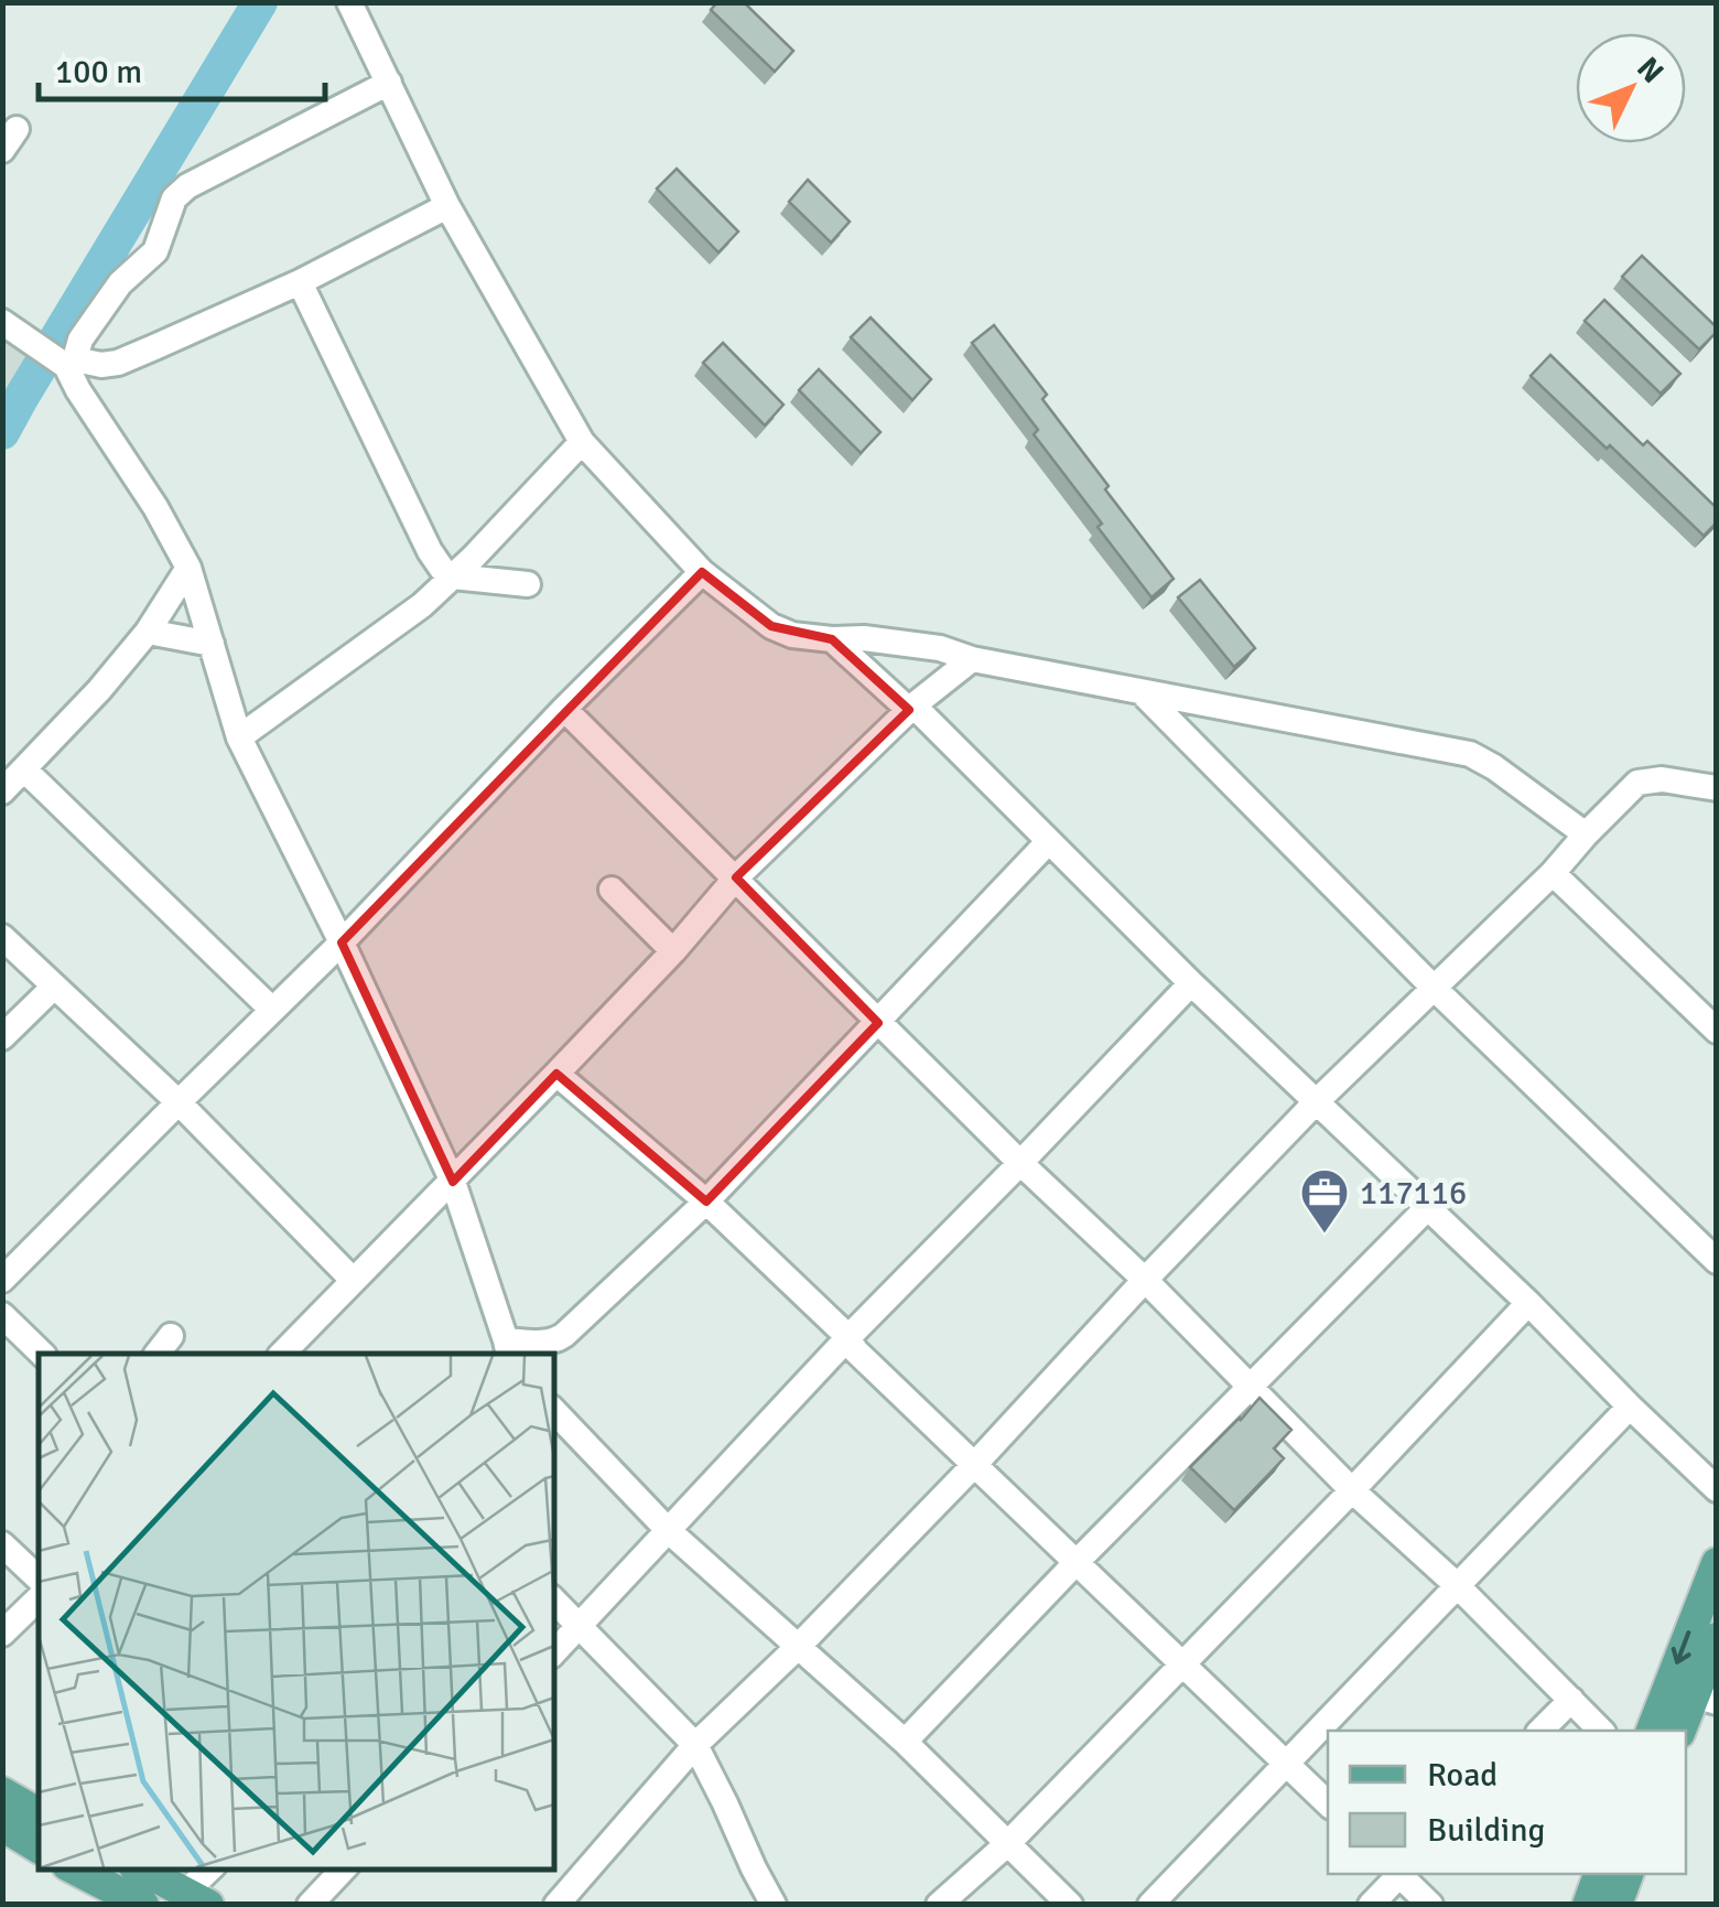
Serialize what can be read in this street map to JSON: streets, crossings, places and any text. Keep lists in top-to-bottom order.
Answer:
{
  "places": {
    "office": ["117116"]
  },
  "legend": ["Road", "Building"],
  "scale_bar": "100 m",
  "north": "top right"
}
